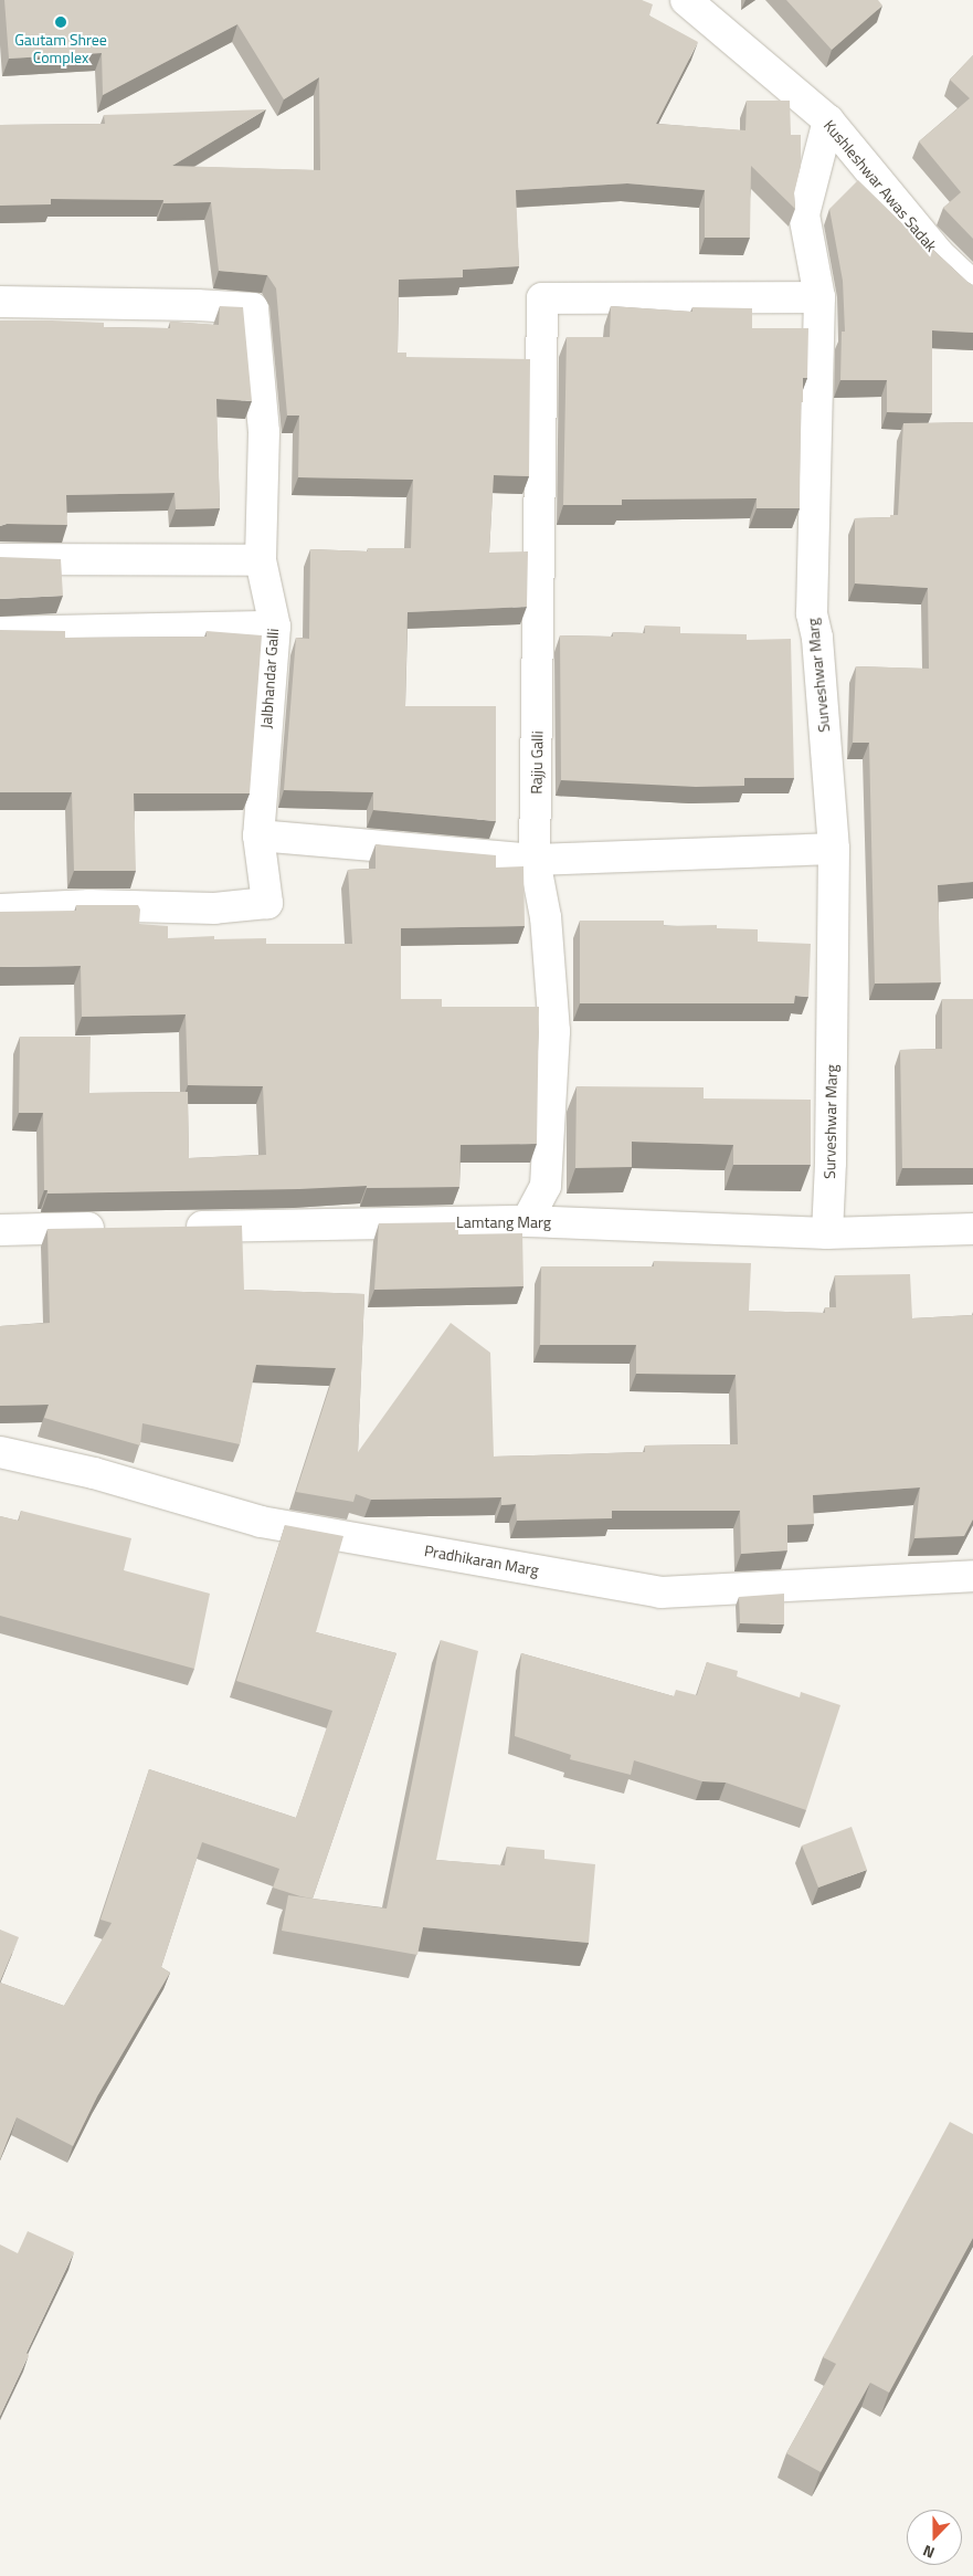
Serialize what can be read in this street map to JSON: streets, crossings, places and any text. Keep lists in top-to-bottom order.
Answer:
{
  "streets": {
    "street": [
      "Kushleshwar Awas Sadak",
      "Surveshwar Marg",
      "Jalbhandar Galli",
      "Rajju Galli",
      "Lamtang Marg",
      "Pradhikaran Marg"
    ]
  },
  "crossings": [
    ["Kushleshwar Awas Sadak", "Surveshwar Marg"],
    ["Surveshwar Marg", "Rajju Galli"],
    ["Surveshwar Marg", "Lamtang Marg"],
    ["Rajju Galli", "Lamtang Marg"]
  ],
  "places": ["Gautam Shree Complex"],
  "north": "bottom"
}
